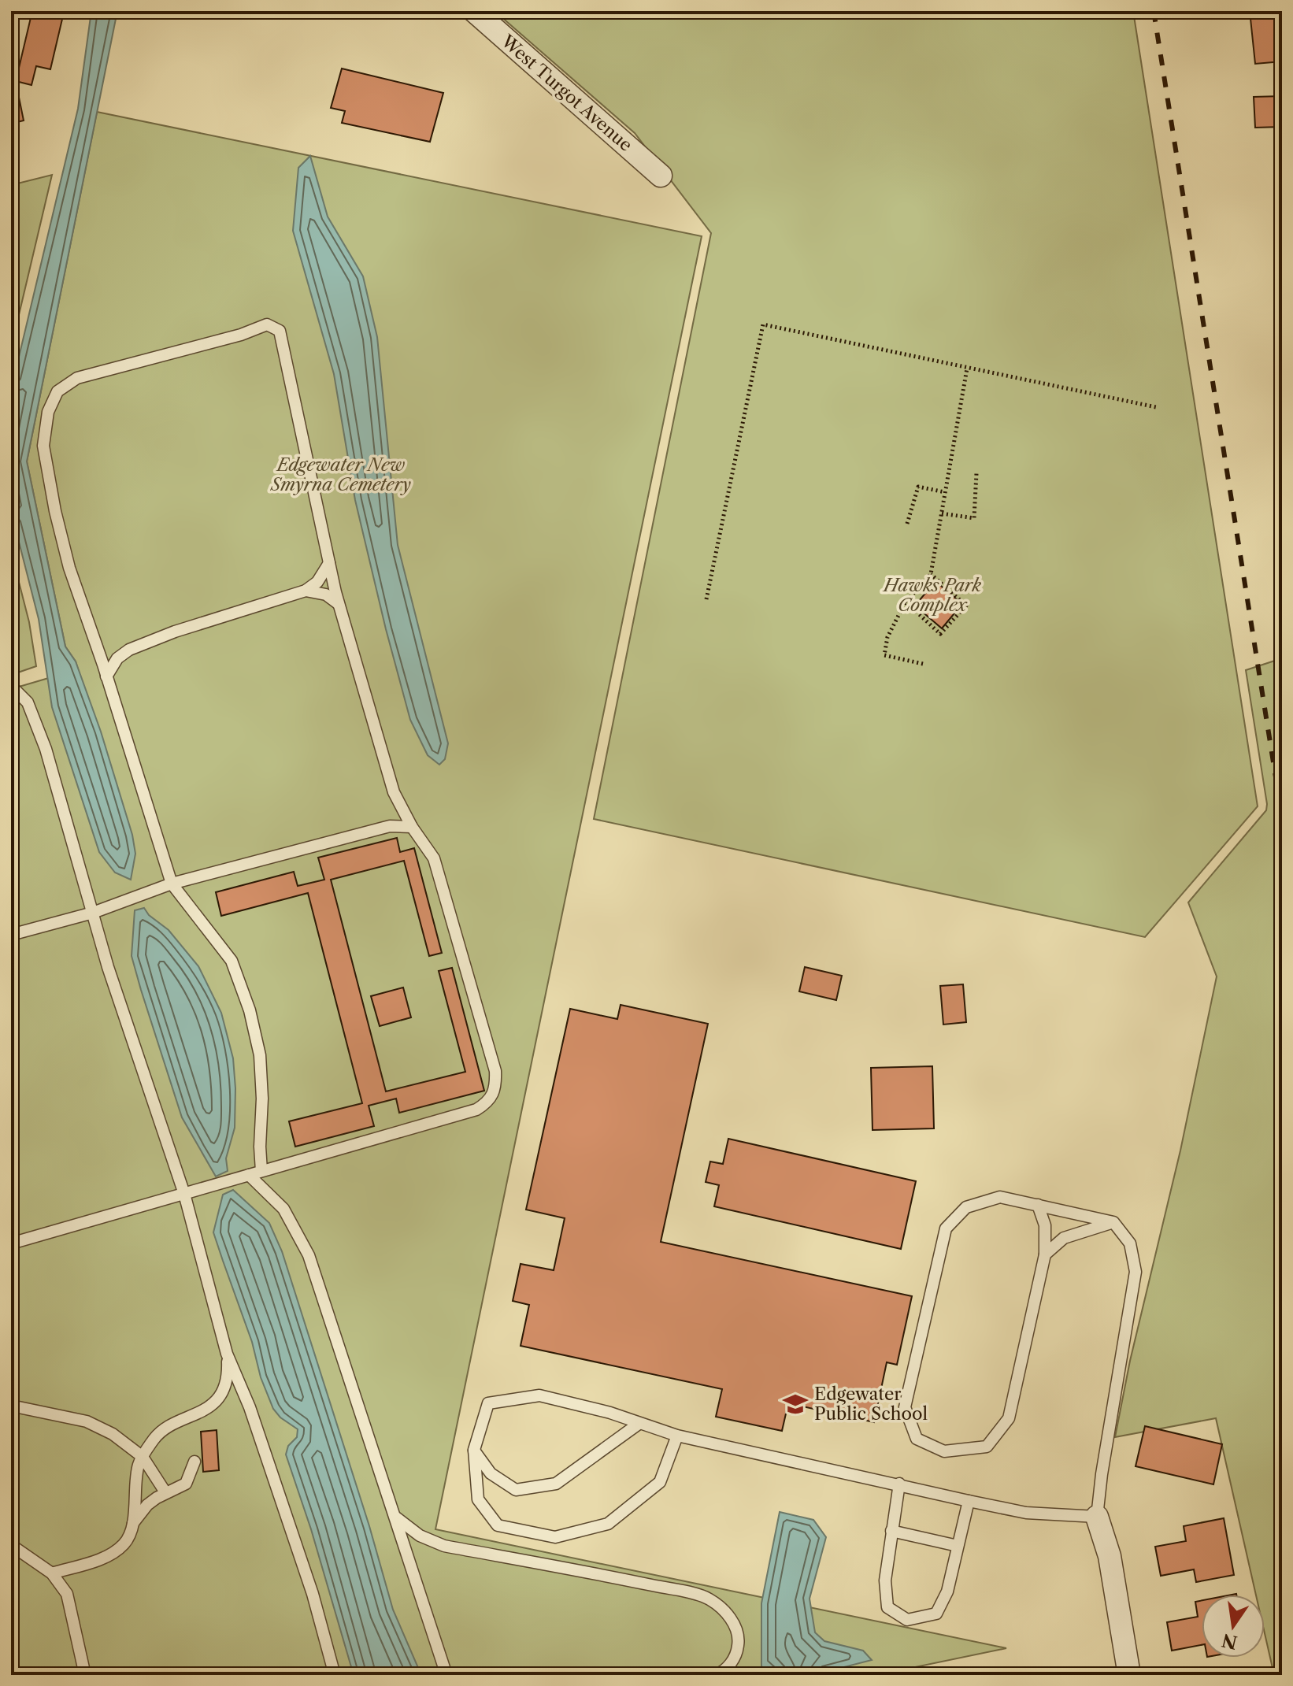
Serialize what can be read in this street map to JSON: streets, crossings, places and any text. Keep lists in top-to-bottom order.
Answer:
{
  "streets": {
    "street": ["West Turgot Avenue"]
  },
  "parks": ["Edgewater New Smyrna Cemetery", "Hawks Park Complex"],
  "places": {
    "school or university": ["Edgewater Public School"]
  },
  "north": "bottom"
}
